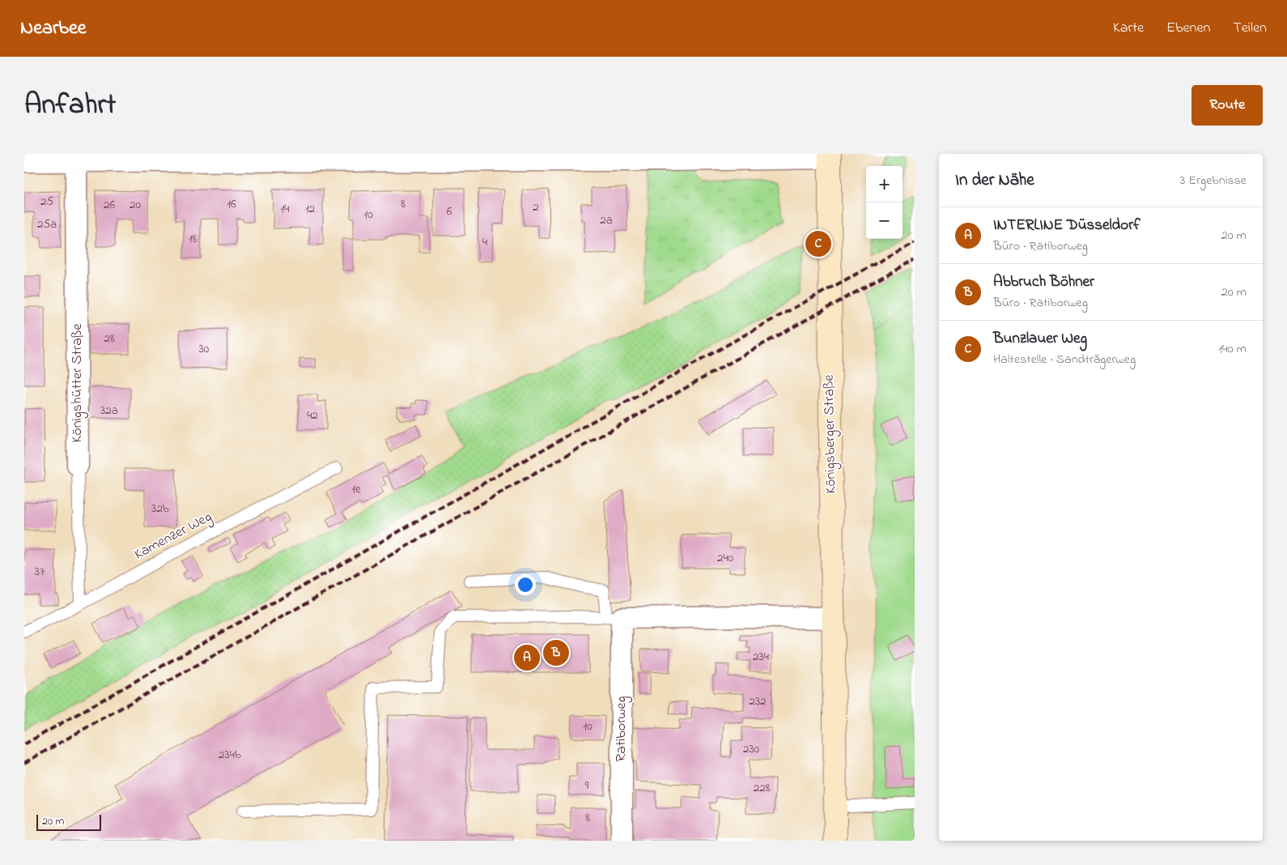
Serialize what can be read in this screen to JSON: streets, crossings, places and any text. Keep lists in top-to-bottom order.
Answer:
{
  "streets": {
    "main road": ["Königsberger Straße"],
    "street": ["Königshütter Straße", "Ratiborweg"],
    "lane": ["Kamenzer Weg"]
  },
  "crossings": [
    ["Königshütter Straße", "Kamenzer Weg"]
  ],
  "house_numbers": [
    "25",
    "16",
    "8",
    "26",
    "20",
    "2",
    "14",
    "12",
    "6",
    "10",
    "2a",
    "25a",
    "18",
    "4",
    "28",
    "30",
    "32a",
    "42",
    "1e",
    "32b",
    "240",
    "37",
    "234",
    "232",
    "10",
    "230",
    "234b",
    "9",
    "228",
    "8"
  ],
  "scale_bar": "20 m",
  "page": {
    "header": "Nearbee",
    "nav": ["Karte", "Ebenen", "Teilen"],
    "title": "Anfahrt",
    "buttons": "Route",
    "heading": ["In der Nähe", "3 Ergebnisse"],
    "map_buttons": ["+", "−"],
    "list": [
      {
        "mark": "A",
        "name": "INTERLINE Düsseldorf",
        "note": "Büro · Ratiborweg",
        "value": "20 m"
      },
      {
        "mark": "B",
        "name": "Abbruch Böhner",
        "note": "Büro · Ratiborweg",
        "value": "20 m"
      },
      {
        "mark": "C",
        "name": "Bunzlauer Weg",
        "note": "Haltestelle · Sandträgerweg",
        "value": "140 m"
      }
    ],
    "pins": ["C", "B", "A"],
    "scale": "20 m"
  }
}
